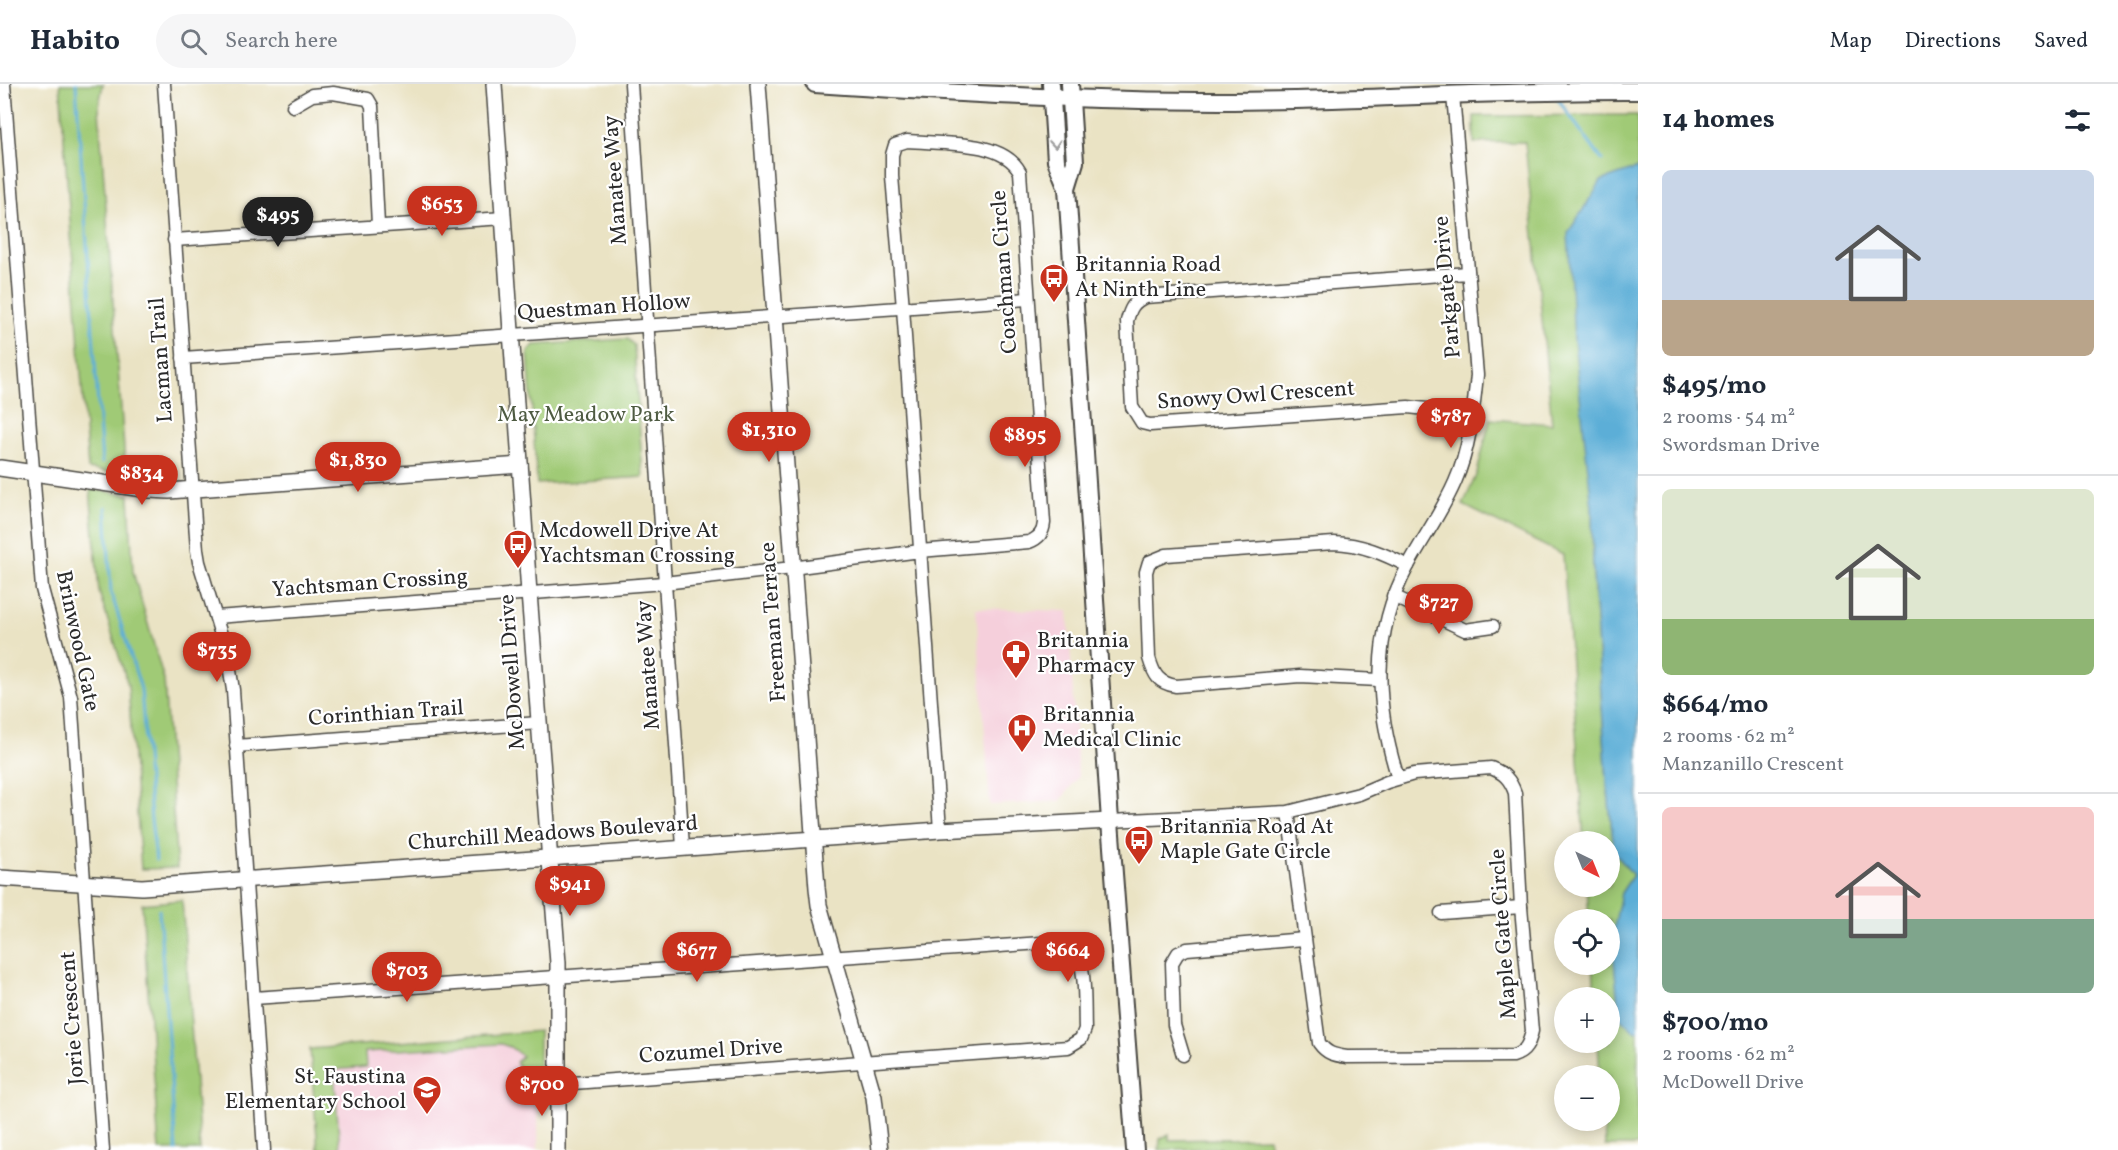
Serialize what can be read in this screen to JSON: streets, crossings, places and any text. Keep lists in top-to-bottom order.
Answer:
{
  "streets": {
    "street": [
      "Manatee Way",
      "Coachman Circle",
      "Parkgate Drive",
      "Questman Hollow",
      "Lacman Trail",
      "Snowy Owl Crescent",
      "Yachtsman Crossing",
      "Freeman Terrace",
      "Brinwood Gate",
      "McDowell Drive",
      "Corinthian Trail",
      "Churchill Meadows Boulevard",
      "Maple Gate Circle",
      "Jorie Crescent",
      "Cozumel Drive"
    ]
  },
  "crossings": [
    ["Manatee Way", "Questman Hollow"],
    ["Manatee Way", "Yachtsman Crossing"],
    ["Manatee Way", "Churchill Meadows Boulevard"],
    ["Coachman Circle", "Questman Hollow"],
    ["Coachman Circle", "Yachtsman Crossing"],
    ["Coachman Circle", "Churchill Meadows Boulevard"],
    ["Parkgate Drive", "Snowy Owl Crescent"],
    ["Parkgate Drive", "Maple Gate Circle"],
    ["Questman Hollow", "Lacman Trail"],
    ["Questman Hollow", "Freeman Terrace"],
    ["Questman Hollow", "McDowell Drive"],
    ["Lacman Trail", "Yachtsman Crossing"],
    ["Lacman Trail", "Corinthian Trail"],
    ["Lacman Trail", "Churchill Meadows Boulevard"],
    ["Yachtsman Crossing", "Freeman Terrace"],
    ["Yachtsman Crossing", "McDowell Drive"],
    ["Freeman Terrace", "Churchill Meadows Boulevard"],
    ["Freeman Terrace", "Cozumel Drive"],
    ["Brinwood Gate", "Churchill Meadows Boulevard"],
    ["Brinwood Gate", "Jorie Crescent"],
    ["McDowell Drive", "Corinthian Trail"],
    ["McDowell Drive", "Churchill Meadows Boulevard"],
    ["McDowell Drive", "Cozumel Drive"],
    ["Churchill Meadows Boulevard", "Maple Gate Circle"],
    ["Churchill Meadows Boulevard", "Jorie Crescent"]
  ],
  "parks": ["May Meadow Park"],
  "places": {
    "bus stop": ["Britannia Road At Ninth Line", "Mcdowell Drive At Yachtsman Crossing", "Britannia Road At Maple Gate Circle"],
    "pharmacy": ["Britannia Pharmacy"],
    "hospital": ["Britannia Medical Clinic"],
    "school or university": ["St. Faustina Elementary School"]
  },
  "north": "bottom right",
  "page": {
    "header": "Habito",
    "search": "Search here",
    "nav": ["Map", "Directions", "Saved"],
    "heading": "14 homes",
    "list": [
      {
        "name": "$495/mo",
        "note": "2 rooms · 54 m² · Swordsman Drive"
      },
      {
        "name": "$664/mo",
        "note": "2 rooms · 62 m² · Manzanillo Crescent"
      },
      {
        "name": "$700/mo",
        "note": "2 rooms · 62 m² · McDowell Drive"
      }
    ],
    "price": [
      "$653",
      "$495",
      "$787",
      "$1,310",
      "$895",
      "$1,830",
      "$834",
      "$727",
      "$735",
      "$941",
      "$677",
      "$664",
      "$703",
      "$700"
    ],
    "map_buttons": ["+", "−"]
  }
}
